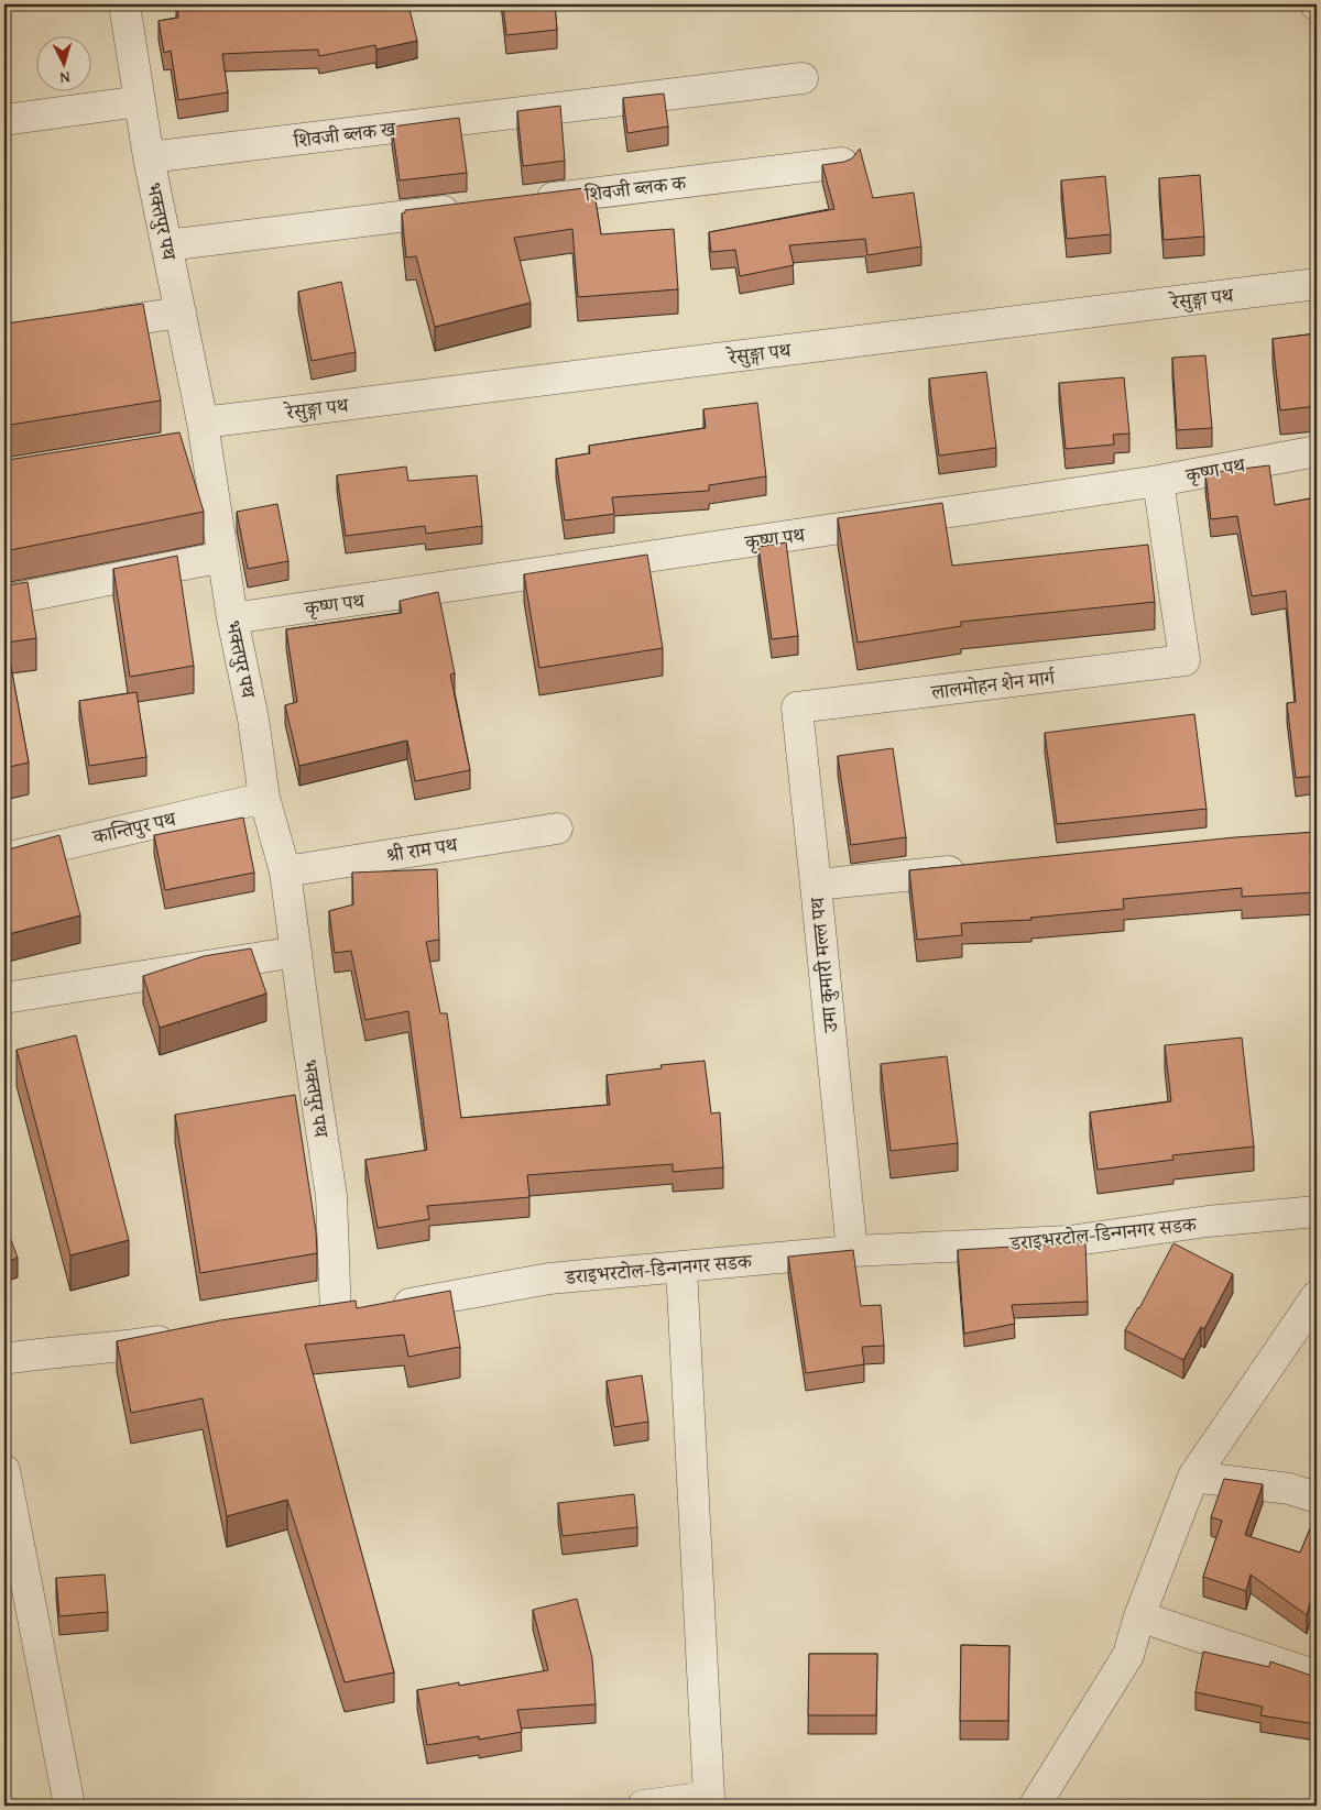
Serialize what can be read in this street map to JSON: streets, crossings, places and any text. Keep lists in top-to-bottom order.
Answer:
{
  "streets": {
    "street": [
      "शिवजी ब्लक ख",
      "शिवजी ब्लक क",
      "भक्तपुर पथ",
      "रेसुङ्गा पथ",
      "कृष्ण पथ",
      "लालमोहन शेन मार्ग",
      "कान्तिपुर पथ",
      "श्री राम पथ",
      "उमा कुमारी मल्ल पथ",
      "डराइभरटोल-डिन्गनगर सडक"
    ]
  },
  "crossings": [
    ["शिवजी ब्लक ख", "भक्तपुर पथ"],
    ["भक्तपुर पथ", "रेसुङ्गा पथ"],
    ["भक्तपुर पथ", "कृष्ण पथ"],
    ["भक्तपुर पथ", "कान्तिपुर पथ"],
    ["भक्तपुर पथ", "श्री राम पथ"],
    ["भक्तपुर पथ", "डराइभरटोल-डिन्गनगर सडक"],
    ["कृष्ण पथ", "लालमोहन शेन मार्ग"],
    ["लालमोहन शेन मार्ग", "उमा कुमारी मल्ल पथ"],
    ["उमा कुमारी मल्ल पथ", "डराइभरटोल-डिन्गनगर सडक"]
  ],
  "north": "bottom"
}
